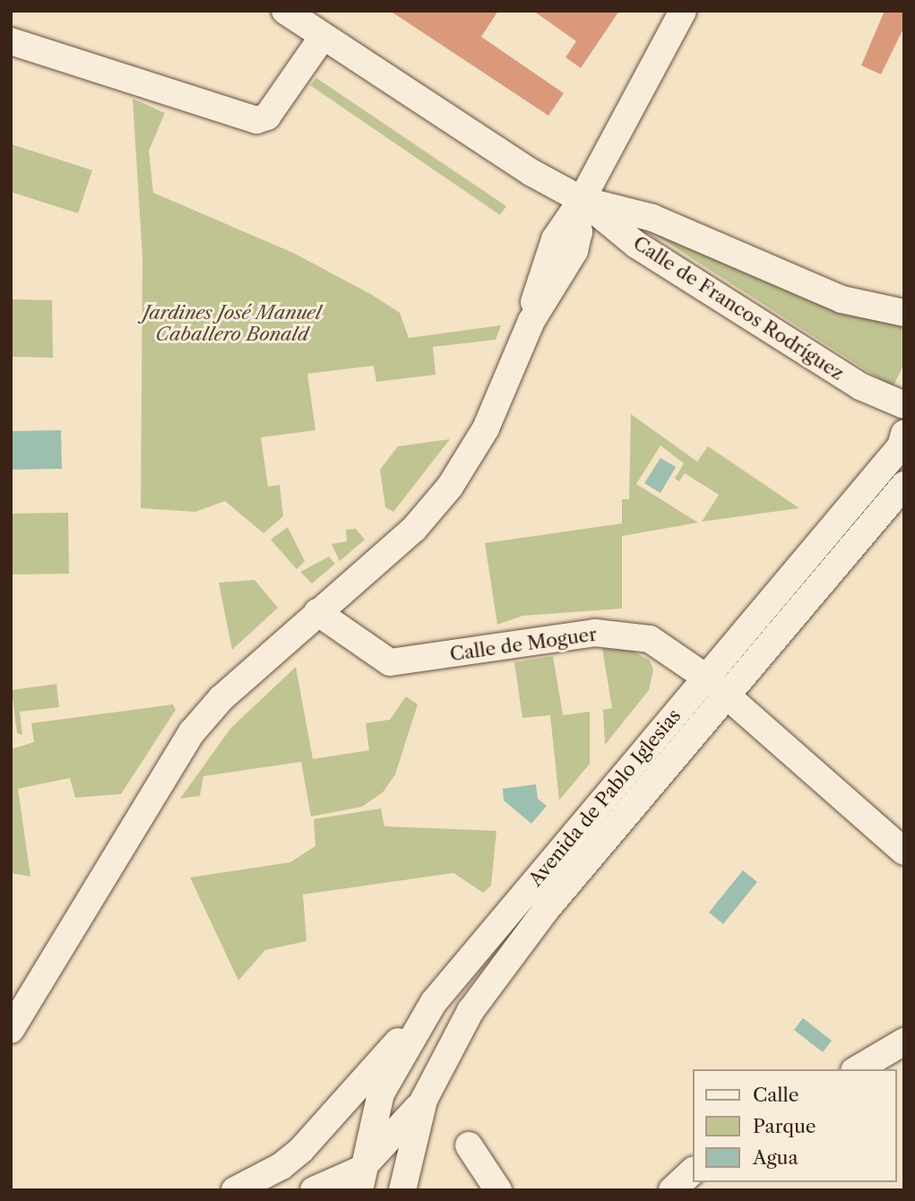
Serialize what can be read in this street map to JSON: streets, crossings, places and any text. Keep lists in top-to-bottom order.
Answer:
{
  "streets": {
    "street": ["Calle de Francos Rodríguez", "Calle de Moguer", "Avenida de Pablo Iglesias"]
  },
  "crossings": [
    ["Calle de Moguer", "Avenida de Pablo Iglesias"]
  ],
  "parks": ["Jardines José Manuel Caballero Bonald"],
  "legend": ["Calle", "Parque", "Agua"]
}
